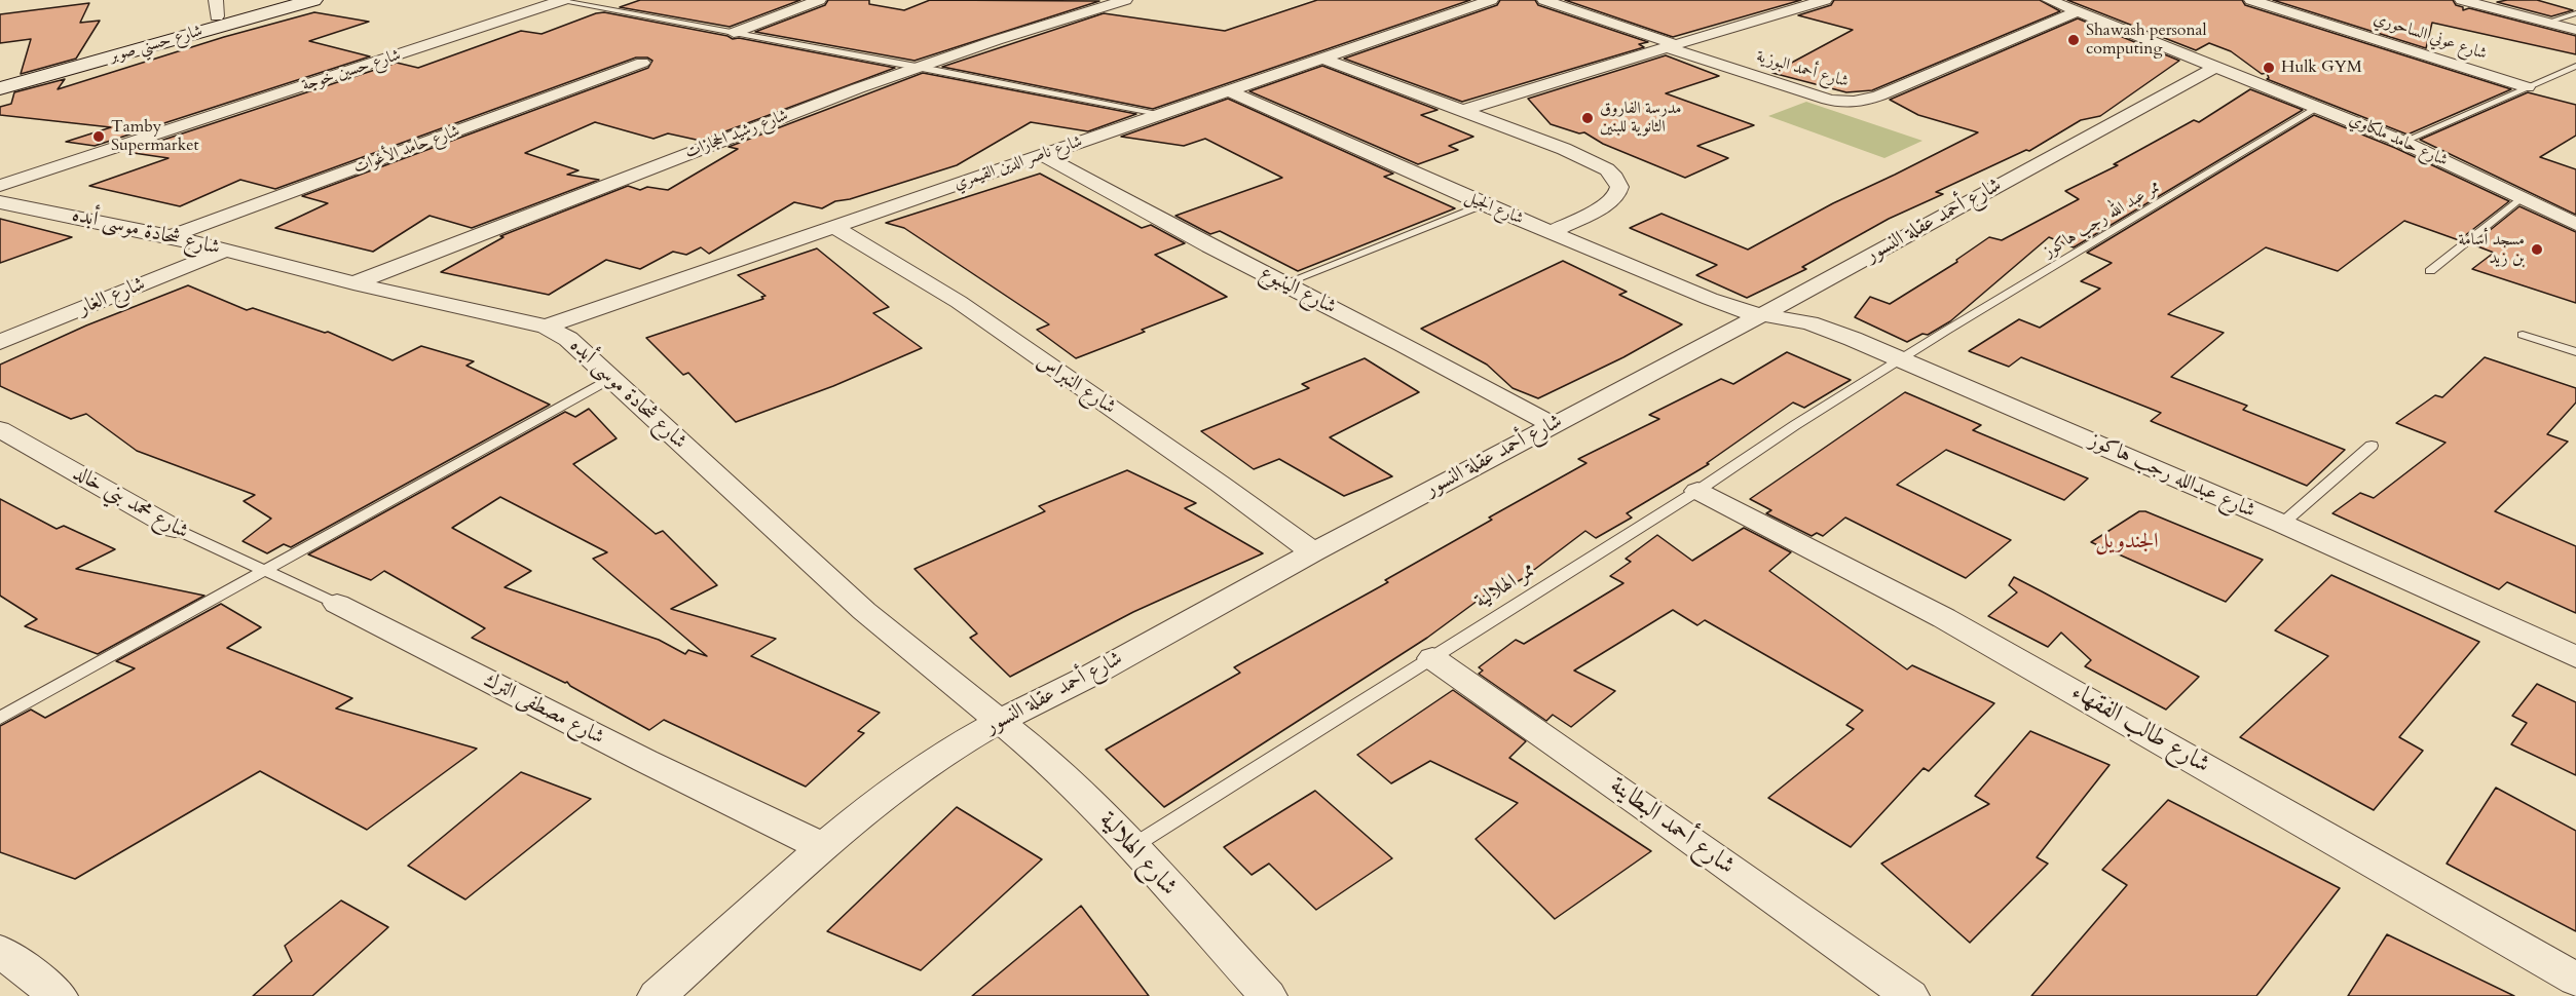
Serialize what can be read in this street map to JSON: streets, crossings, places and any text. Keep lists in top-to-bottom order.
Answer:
{
  "streets": {
    "main road": ["شارع حسني صوبر"],
    "street": [
      "شارع عوني الساحوري",
      "شارع أحمد البوزية",
      "شارع حسين خوجة",
      "شارع رشيد الحجازات",
      "شارع حامد ملكاوي",
      "شارع حامد الأغوات",
      "شارع ناصر الدين القيمري",
      "شارع الجيل",
      "شارع أحمد عقلة النسور",
      "شارع شحادة موسى أبده",
      "شارع الينبوع",
      "شارع الغار",
      "شارع النبراس",
      "شارع عبدالله رجب هاكوز",
      "شارع محمد بني خالد",
      "شارع مصطفى الترك",
      "شارع طالب الفقهاء",
      "شارع أحمد البطاينة",
      "شارع الهلالية"
    ],
    "lane": ["ممر عبد الله رجب هاكوز", "ممر الهلالية"]
  },
  "crossings": [
    ["شارع حسين خوجة", "شارع شحادة موسى أبده"],
    ["شارع رشيد الحجازات", "شارع شحادة موسى أبده"],
    ["شارع حامد ملكاوي", "ممر عبد الله رجب هاكوز"],
    ["شارع حامد ملكاوي", "شارع أحمد عقلة النسور"],
    ["شارع حامد الأغوات", "شارع شحادة موسى أبده"],
    ["شارع ناصر الدين القيمري", "شارع الجيل"],
    ["شارع ناصر الدين القيمري", "شارع شحادة موسى أبده"],
    ["شارع ناصر الدين القيمري", "شارع الينبوع"],
    ["شارع ناصر الدين القيمري", "شارع النبراس"],
    ["شارع الجيل", "شارع أحمد عقلة النسور"],
    ["شارع الجيل", "شارع عبدالله رجب هاكوز"],
    ["ممر عبد الله رجب هاكوز", "شارع عبدالله رجب هاكوز"],
    ["ممر عبد الله رجب هاكوز", "ممر الهلالية"],
    ["شارع أحمد عقلة النسور", "شارع شحادة موسى أبده"],
    ["شارع أحمد عقلة النسور", "شارع الينبوع"],
    ["شارع أحمد عقلة النسور", "شارع النبراس"],
    ["شارع أحمد عقلة النسور", "شارع عبدالله رجب هاكوز"],
    ["شارع أحمد عقلة النسور", "شارع مصطفى الترك"],
    ["شارع أحمد عقلة النسور", "شارع الهلالية"],
    ["شارع شحادة موسى أبده", "شارع الغار"],
    ["شارع شحادة موسى أبده", "شارع الهلالية"],
    ["شارع عبدالله رجب هاكوز", "ممر الهلالية"],
    ["شارع محمد بني خالد", "شارع مصطفى الترك"],
    ["ممر الهلالية", "شارع طالب الفقهاء"],
    ["ممر الهلالية", "شارع أحمد البطاينة"],
    ["ممر الهلالية", "شارع الهلالية"]
  ],
  "districts": ["الجندويل"],
  "places": [
    "Shawash personal computing",
    "Hulk GYM",
    "مدرسة الفاروق الثانوية للبنين",
    "Tamby Supermarket",
    "مسجد أسامة بن زيد"
  ]
}
